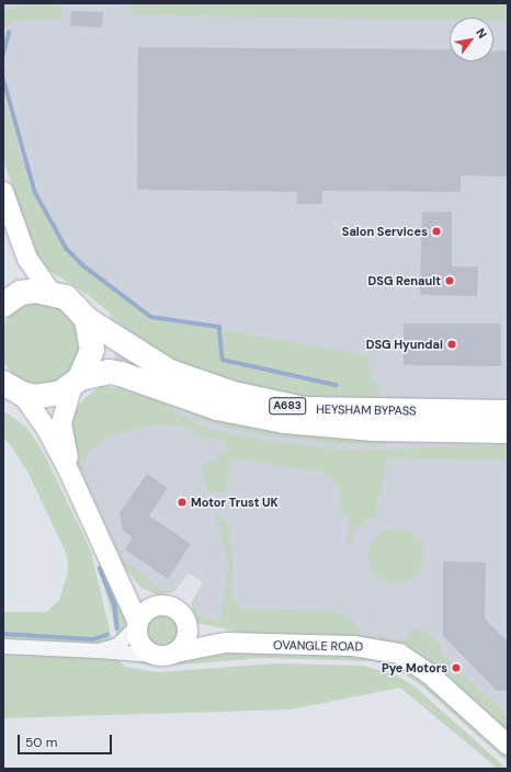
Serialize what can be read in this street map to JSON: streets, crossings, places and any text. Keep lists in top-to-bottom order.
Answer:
{
  "streets": {
    "highway": ["A683", "HEYSHAM BYPASS"],
    "main road": ["OVANGLE ROAD"]
  },
  "crossings": [
    ["A683", "HEYSHAM BYPASS"]
  ],
  "places": [
    "Salon Services",
    "DSG Renault",
    "DSG Hyundai",
    "Motor Trust UK",
    "Pye Motors"
  ],
  "scale_bar": "50 m",
  "north": "top right"
}
